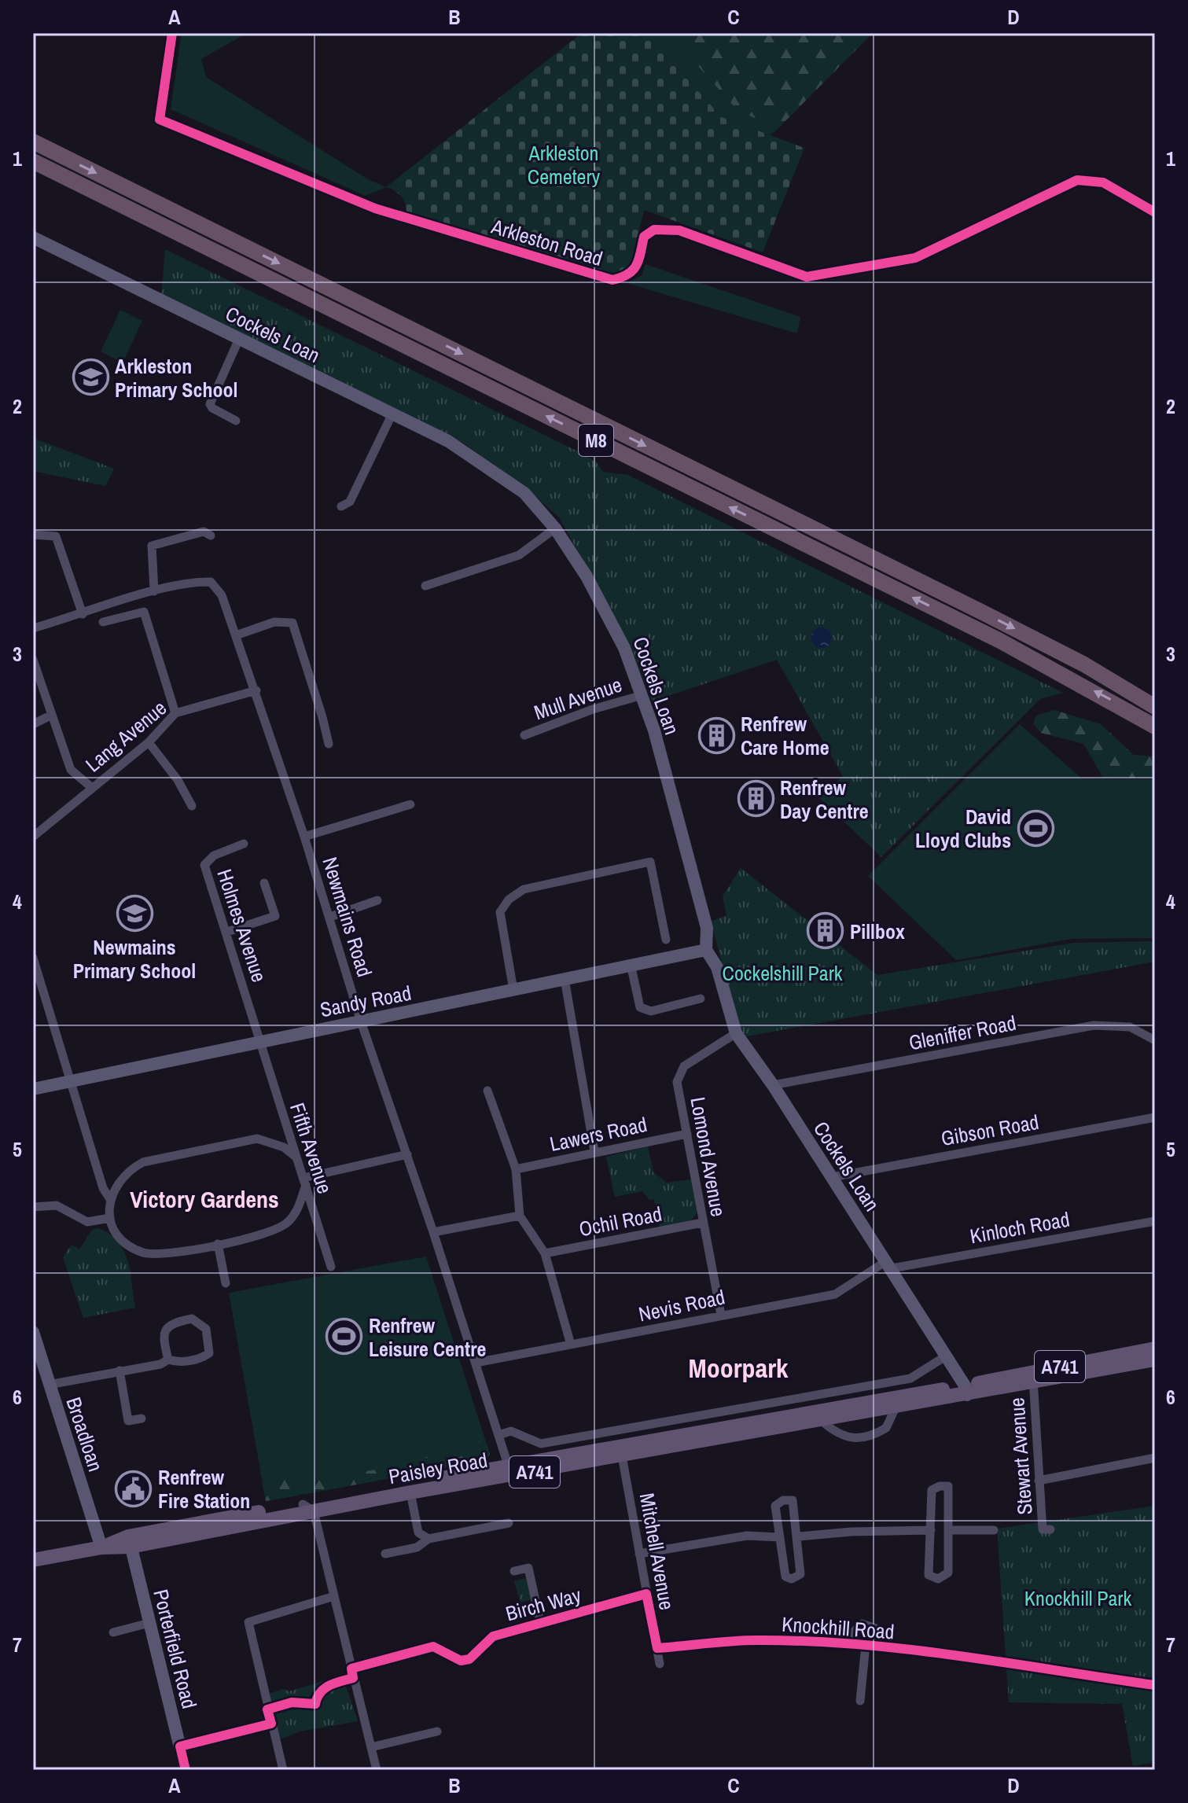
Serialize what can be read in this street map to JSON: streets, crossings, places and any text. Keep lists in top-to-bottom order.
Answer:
{
  "streets": {
    "highway": ["M8"],
    "main road": ["A741", "Paisley Road"],
    "street": [
      "Arkleston Road",
      "Cockels Loan",
      "Mull Avenue",
      "Lang Avenue",
      "Newmains Road",
      "Holmes Avenue",
      "Sandy Road",
      "Gleniffer Road",
      "Gibson Road",
      "Lawers Road",
      "Fifth Avenue",
      "Lomond Avenue",
      "Ochil Road",
      "Kinloch Road",
      "Nevis Road",
      "Broadloan",
      "Stewart Avenue",
      "Mitchell Avenue",
      "Birch Way",
      "Knockhill Road",
      "Porterfield Road"
    ]
  },
  "crossings": [
    ["Cockels Loan", "Mull Avenue"],
    ["Cockels Loan", "Sandy Road"],
    ["Cockels Loan", "Gleniffer Road"],
    ["Cockels Loan", "Gibson Road"],
    ["Cockels Loan", "Lomond Avenue"],
    ["Cockels Loan", "Kinloch Road"],
    ["Cockels Loan", "Nevis Road"],
    ["Cockels Loan", "A741"],
    ["Cockels Loan", "Paisley Road"],
    ["Lang Avenue", "Newmains Road"],
    ["Newmains Road", "Sandy Road"],
    ["Newmains Road", "Nevis Road"],
    ["Newmains Road", "Paisley Road"],
    ["Holmes Avenue", "Sandy Road"],
    ["Holmes Avenue", "Fifth Avenue"],
    ["Sandy Road", "Fifth Avenue"],
    ["Lawers Road", "Lomond Avenue"],
    ["Lomond Avenue", "Ochil Road"],
    ["Lomond Avenue", "Nevis Road"],
    ["Kinloch Road", "Nevis Road"],
    ["A741", "Stewart Avenue"],
    ["A741", "Paisley Road"],
    ["Broadloan", "Paisley Road"],
    ["Paisley Road", "Mitchell Avenue"],
    ["Paisley Road", "Porterfield Road"],
    ["Mitchell Avenue", "Birch Way"],
    ["Mitchell Avenue", "Knockhill Road"]
  ],
  "districts": ["Victory Gardens", "Moorpark"],
  "parks": ["Arkleston Cemetery", "Cockelshill Park", "Knockhill Park"],
  "places": {
    "school or university": ["Arkleston Primary School", "Newmains Primary School"],
    "building": ["Renfrew Care Home", "Renfrew Day Centre", "Pillbox"],
    "sports": ["David Lloyd Clubs", "Renfrew Leisure Centre"],
    "public building": ["Renfrew Fire Station"]
  },
  "grid": {
    "columns": [
      "A",
      "B",
      "C",
      "D"
    ],
    "rows": [
      "1",
      "2",
      "3",
      "4",
      "5",
      "6",
      "7"
    ]
  }
}
